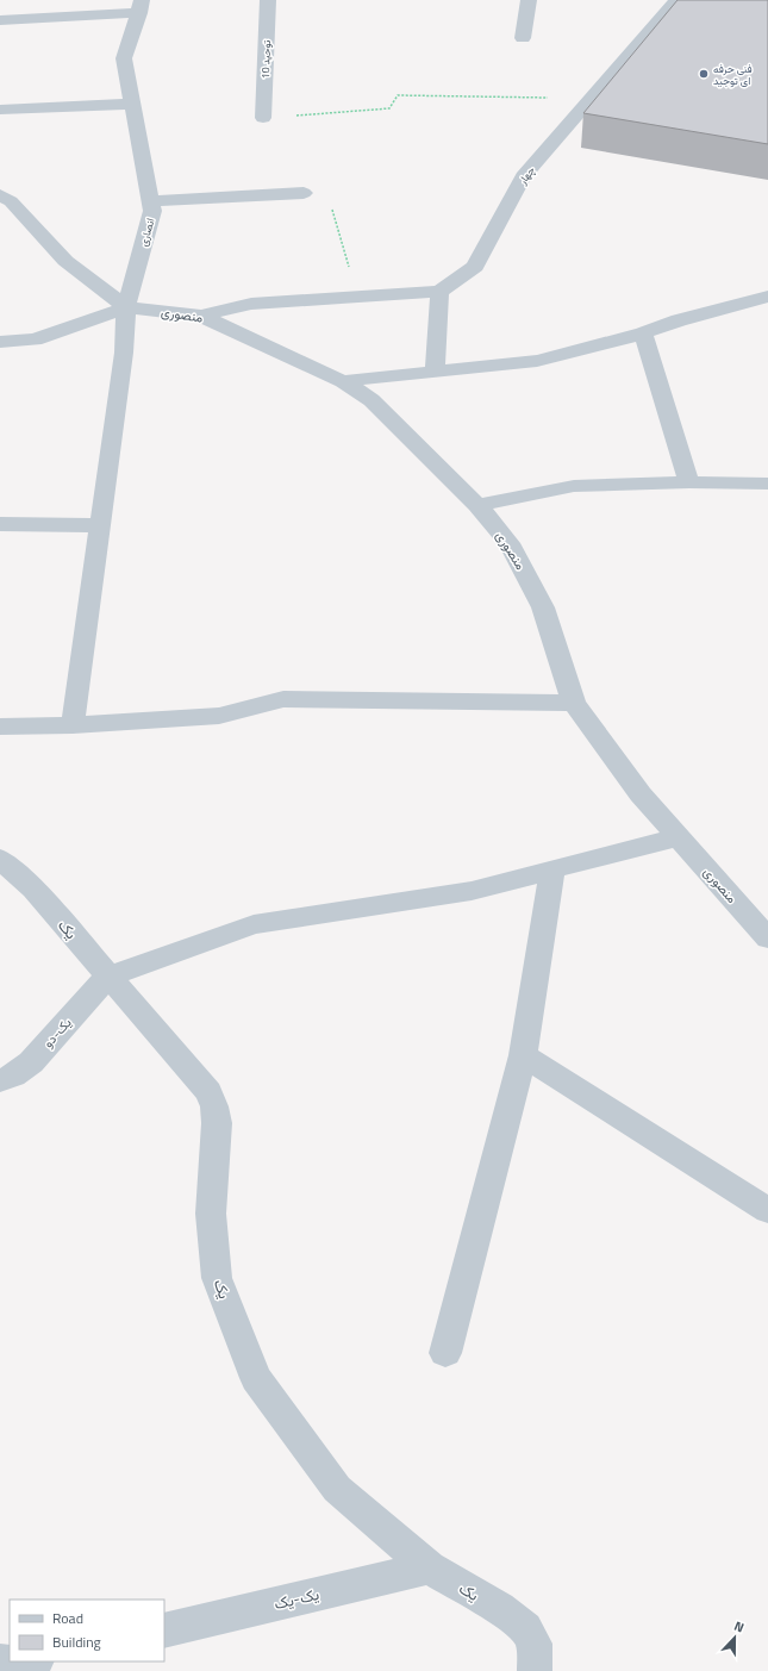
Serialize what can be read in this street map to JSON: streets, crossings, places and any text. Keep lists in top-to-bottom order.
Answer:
{
  "streets": {
    "street": [
      "توحید 10",
      "چهار",
      "انصاری",
      "منصوری",
      "یک",
      "یک-دو",
      "یک-یک"
    ]
  },
  "crossings": [
    ["انصاری", "منصوری"],
    ["یک", "یک-دو"],
    ["یک", "یک-یک"]
  ],
  "places": ["فنی حرفه ای توجید"],
  "legend": ["Road", "Building"],
  "north": "top"
}
